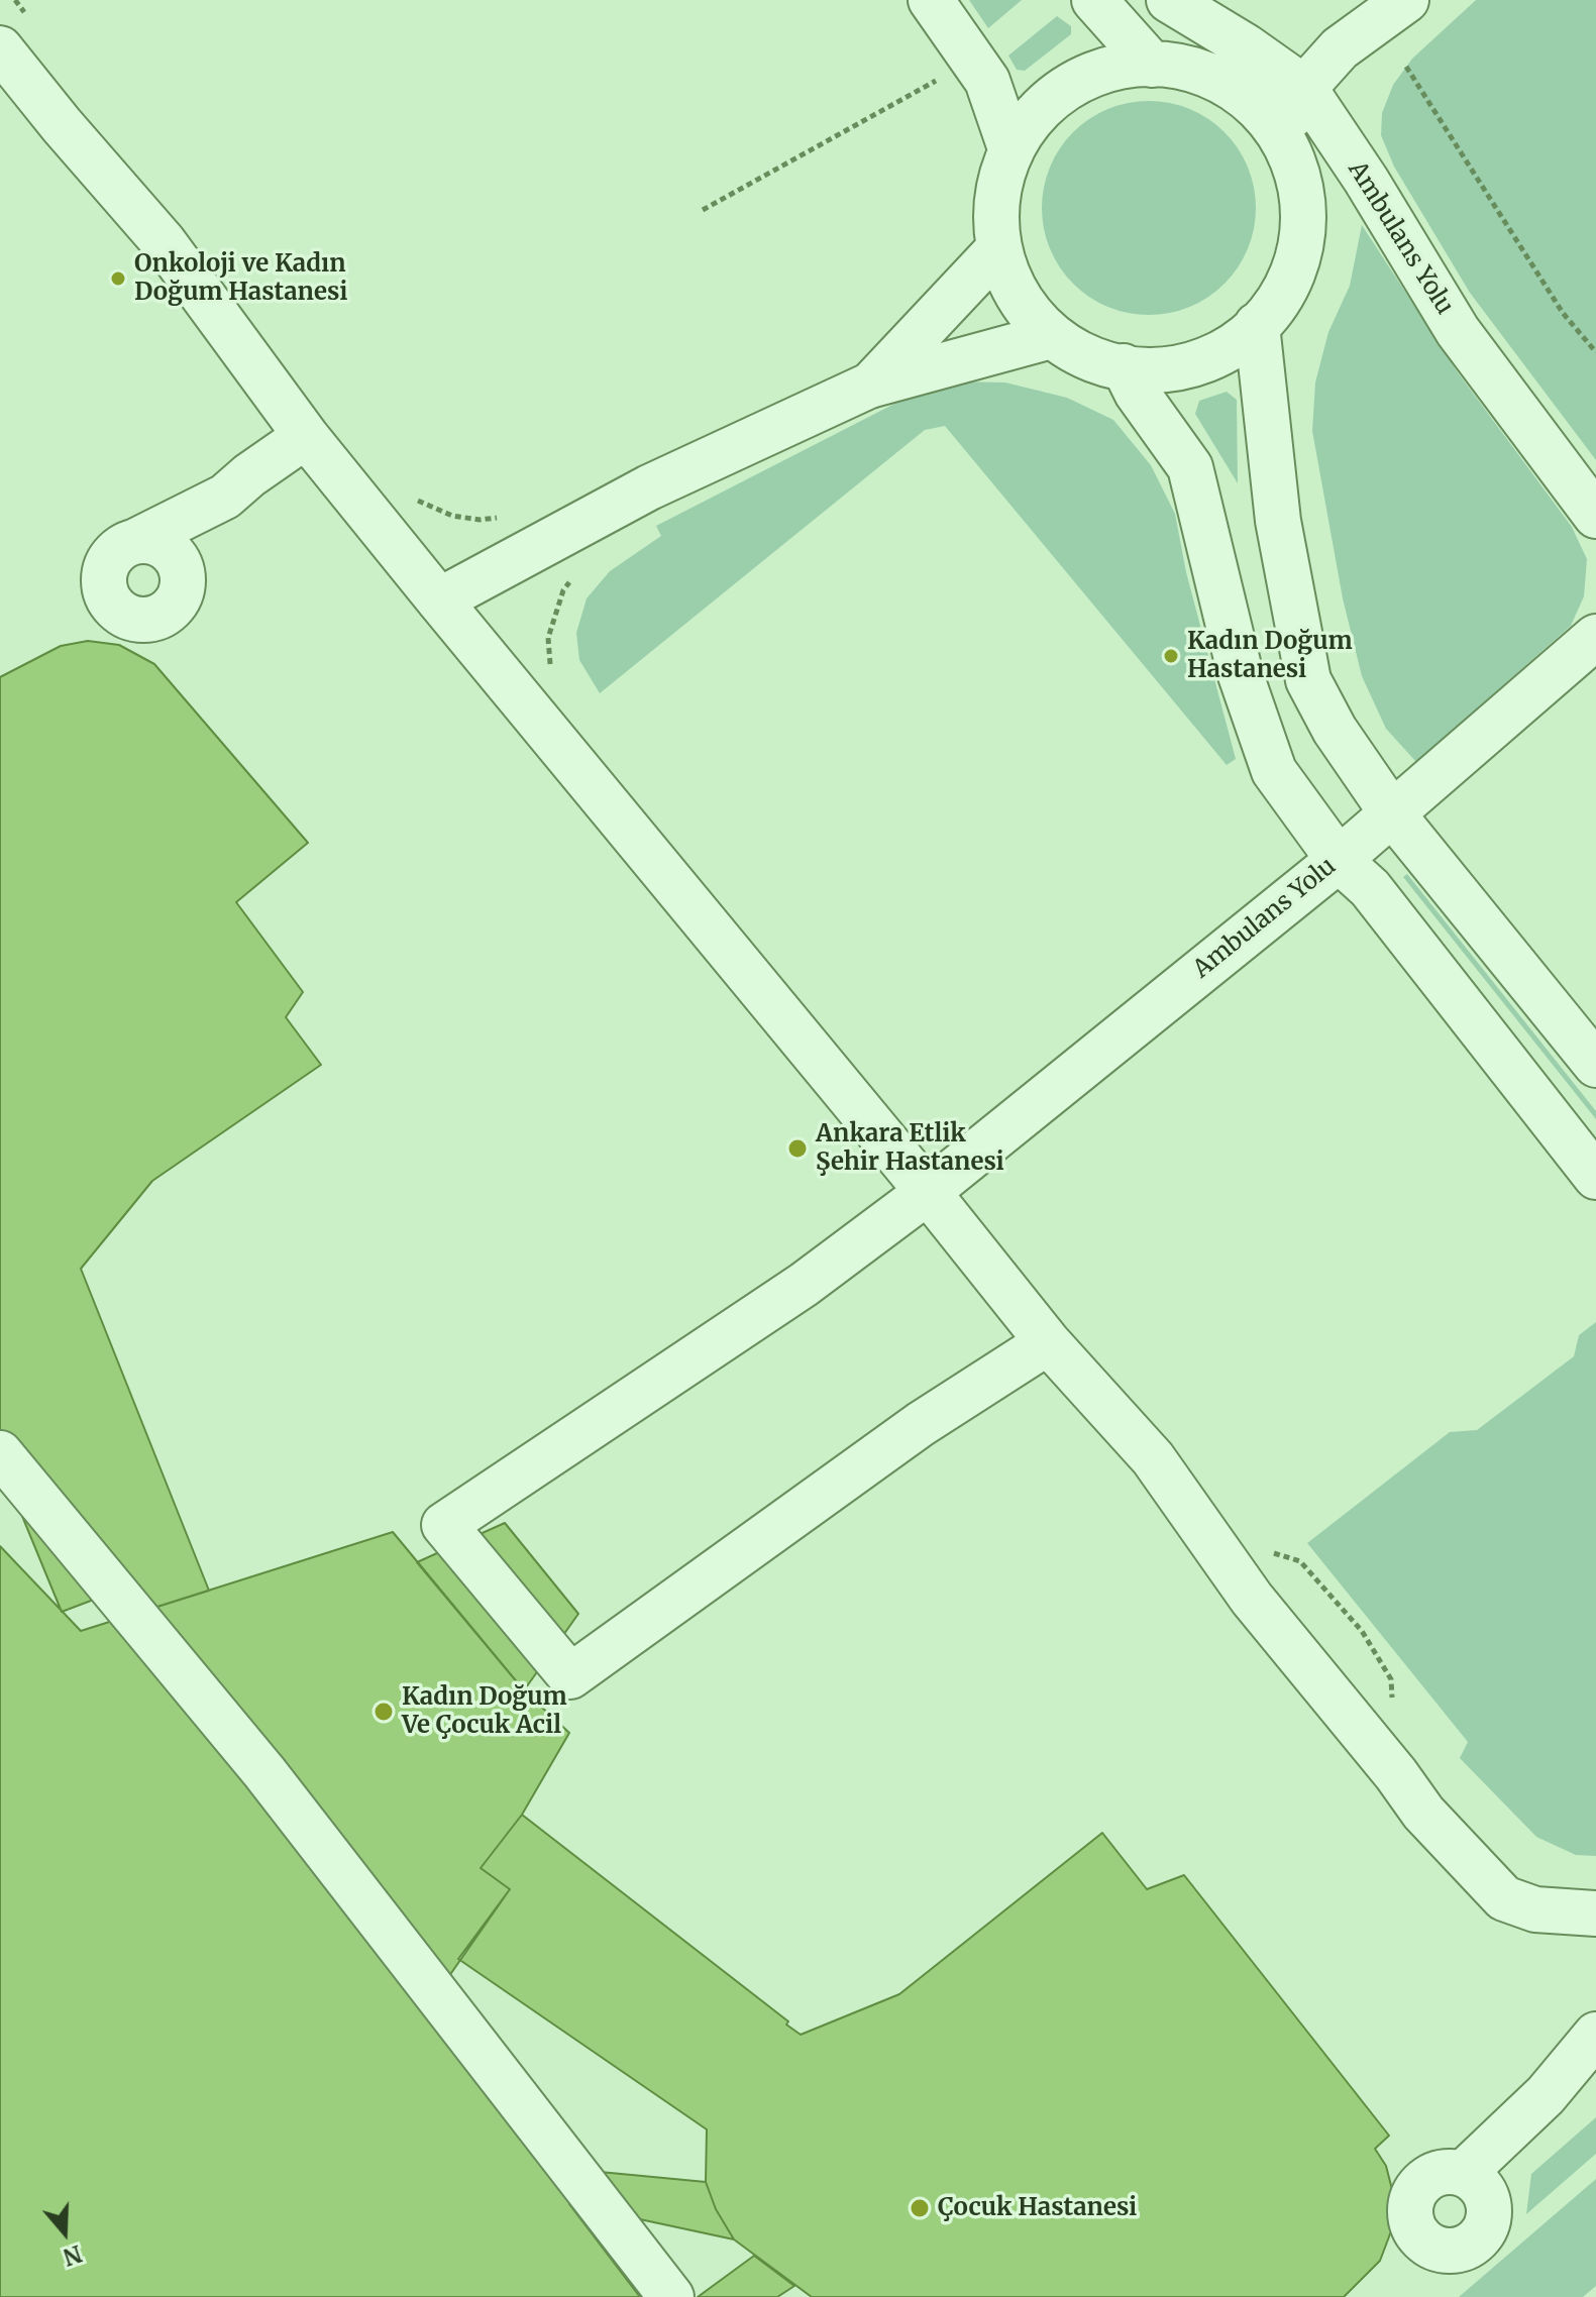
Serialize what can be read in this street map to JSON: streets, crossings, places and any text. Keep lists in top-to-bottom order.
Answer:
{
  "streets": {
    "lane": ["Ambulans Yolu"]
  },
  "places": [
    "Onkoloji ve Kadın Doğum Hastanesi",
    "Kadın Doğum Hastanesi",
    "Ankara Etlik Şehir Hastanesi",
    "Kadın Doğum Ve Çocuk Acil",
    "Çocuk Hastanesi"
  ],
  "north": "bottom"
}
